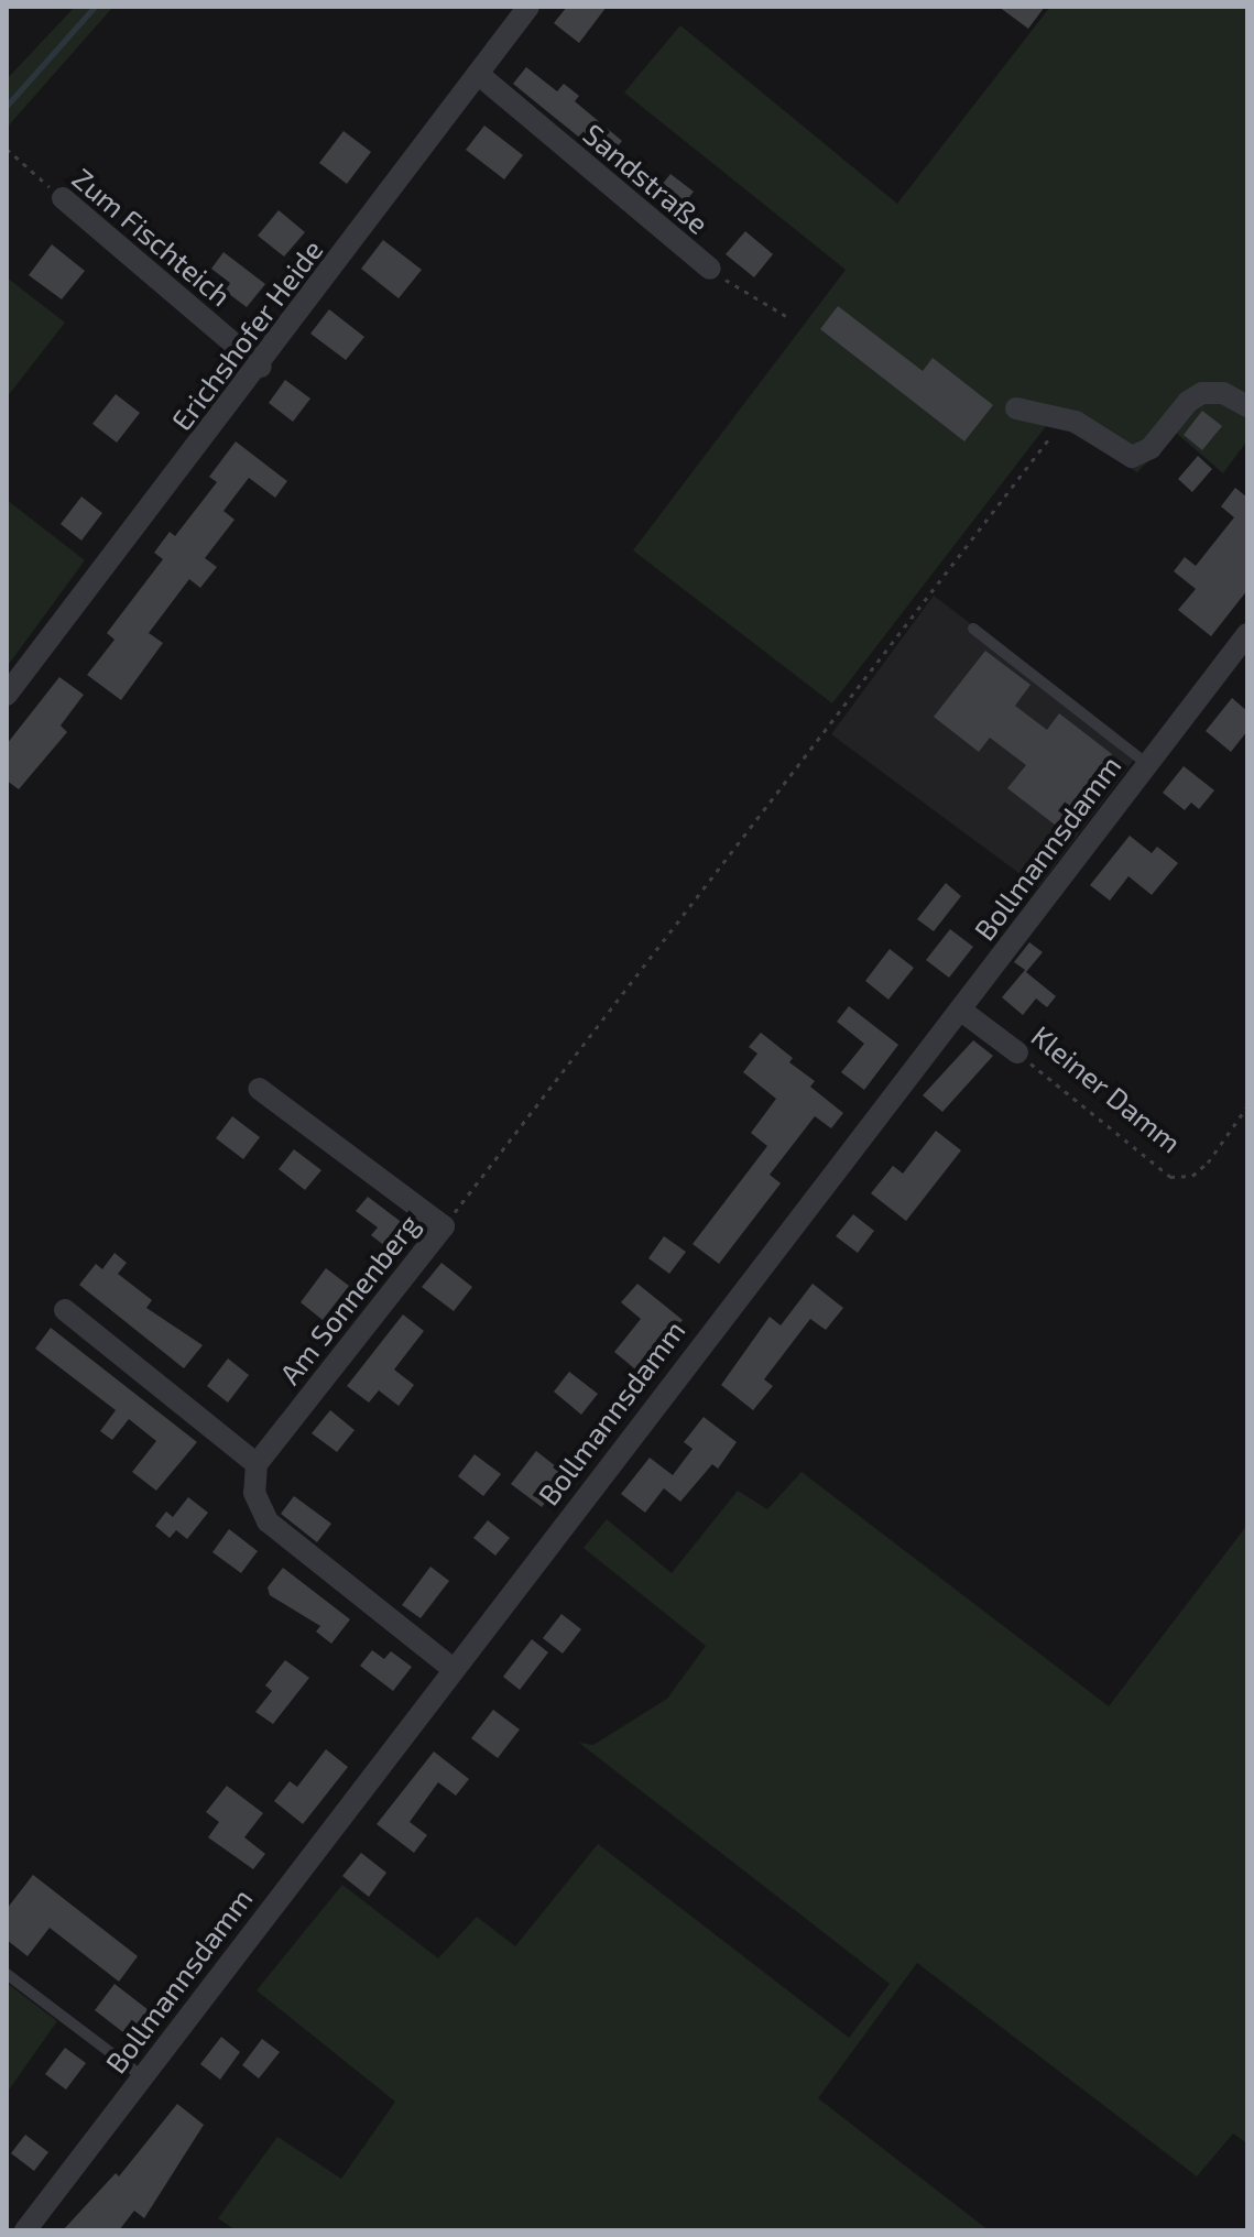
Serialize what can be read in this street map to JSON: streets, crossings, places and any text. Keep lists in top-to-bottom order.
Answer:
{
  "streets": {
    "street": [
      "Sandstraße",
      "Zum Fischteich",
      "Erichshofer Heide",
      "Bollmannsdamm",
      "Kleiner Damm",
      "Am Sonnenberg"
    ]
  },
  "crossings": [
    ["Sandstraße", "Erichshofer Heide"],
    ["Zum Fischteich", "Erichshofer Heide"],
    ["Bollmannsdamm", "Kleiner Damm"]
  ]
}
